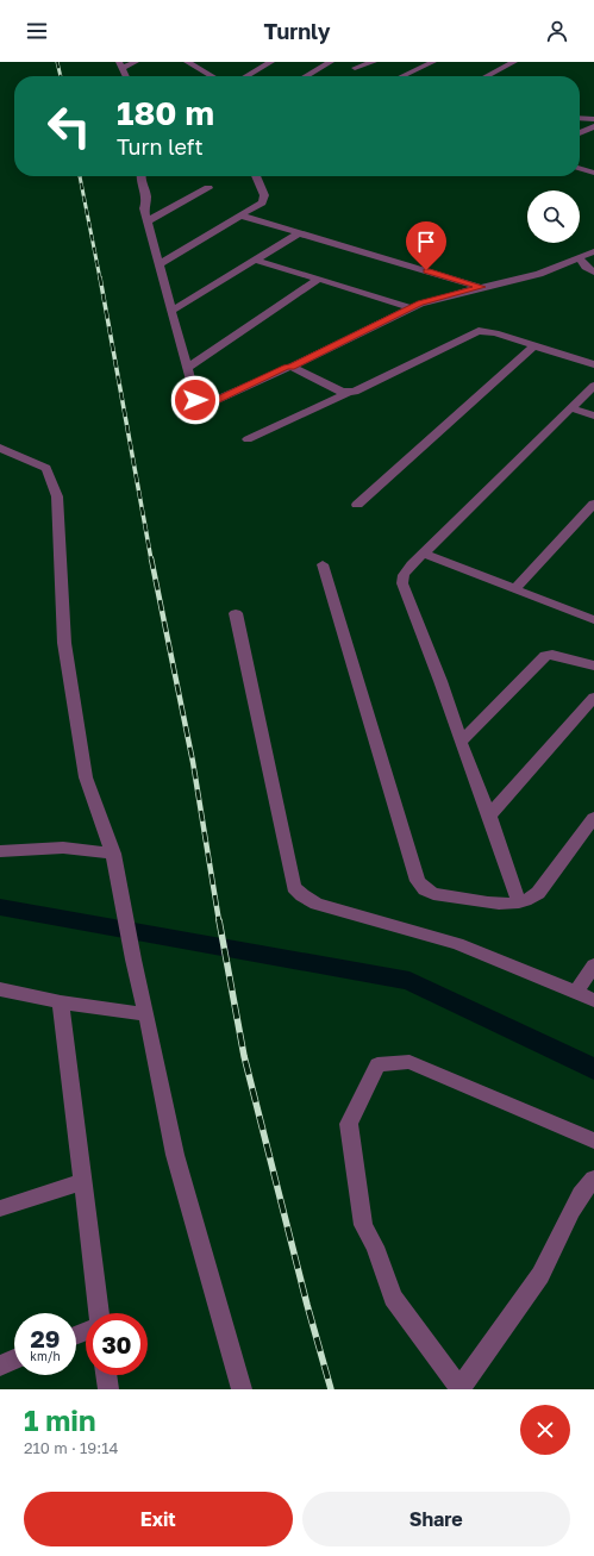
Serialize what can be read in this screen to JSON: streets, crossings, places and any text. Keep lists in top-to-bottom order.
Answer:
{
  "page": {
    "header": "Turnly",
    "turn": ["180 m", "Turn left"],
    "speed": "29 km/h",
    "limit": "30",
    "heading": ["1 min", "210 m · 19:14"],
    "buttons": ["Exit", "Share"]
  }
}
